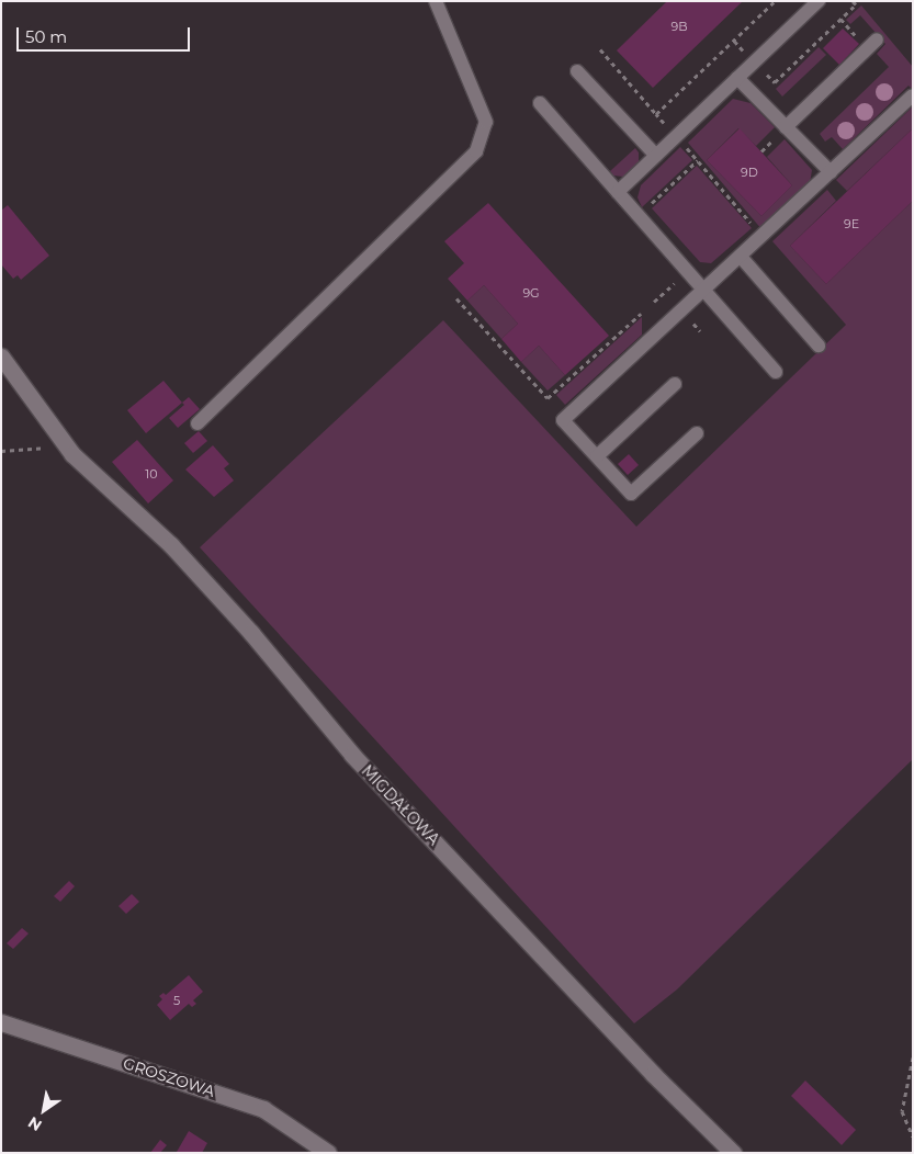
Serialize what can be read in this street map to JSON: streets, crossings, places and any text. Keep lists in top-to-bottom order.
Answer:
{
  "streets": {
    "street": ["MIGDAŁOWA", "GROSZOWA"]
  },
  "house_numbers": [
    "9B",
    "9D",
    "9E",
    "9G",
    "10",
    "5"
  ],
  "scale_bar": "50 m",
  "north": "bottom left"
}
